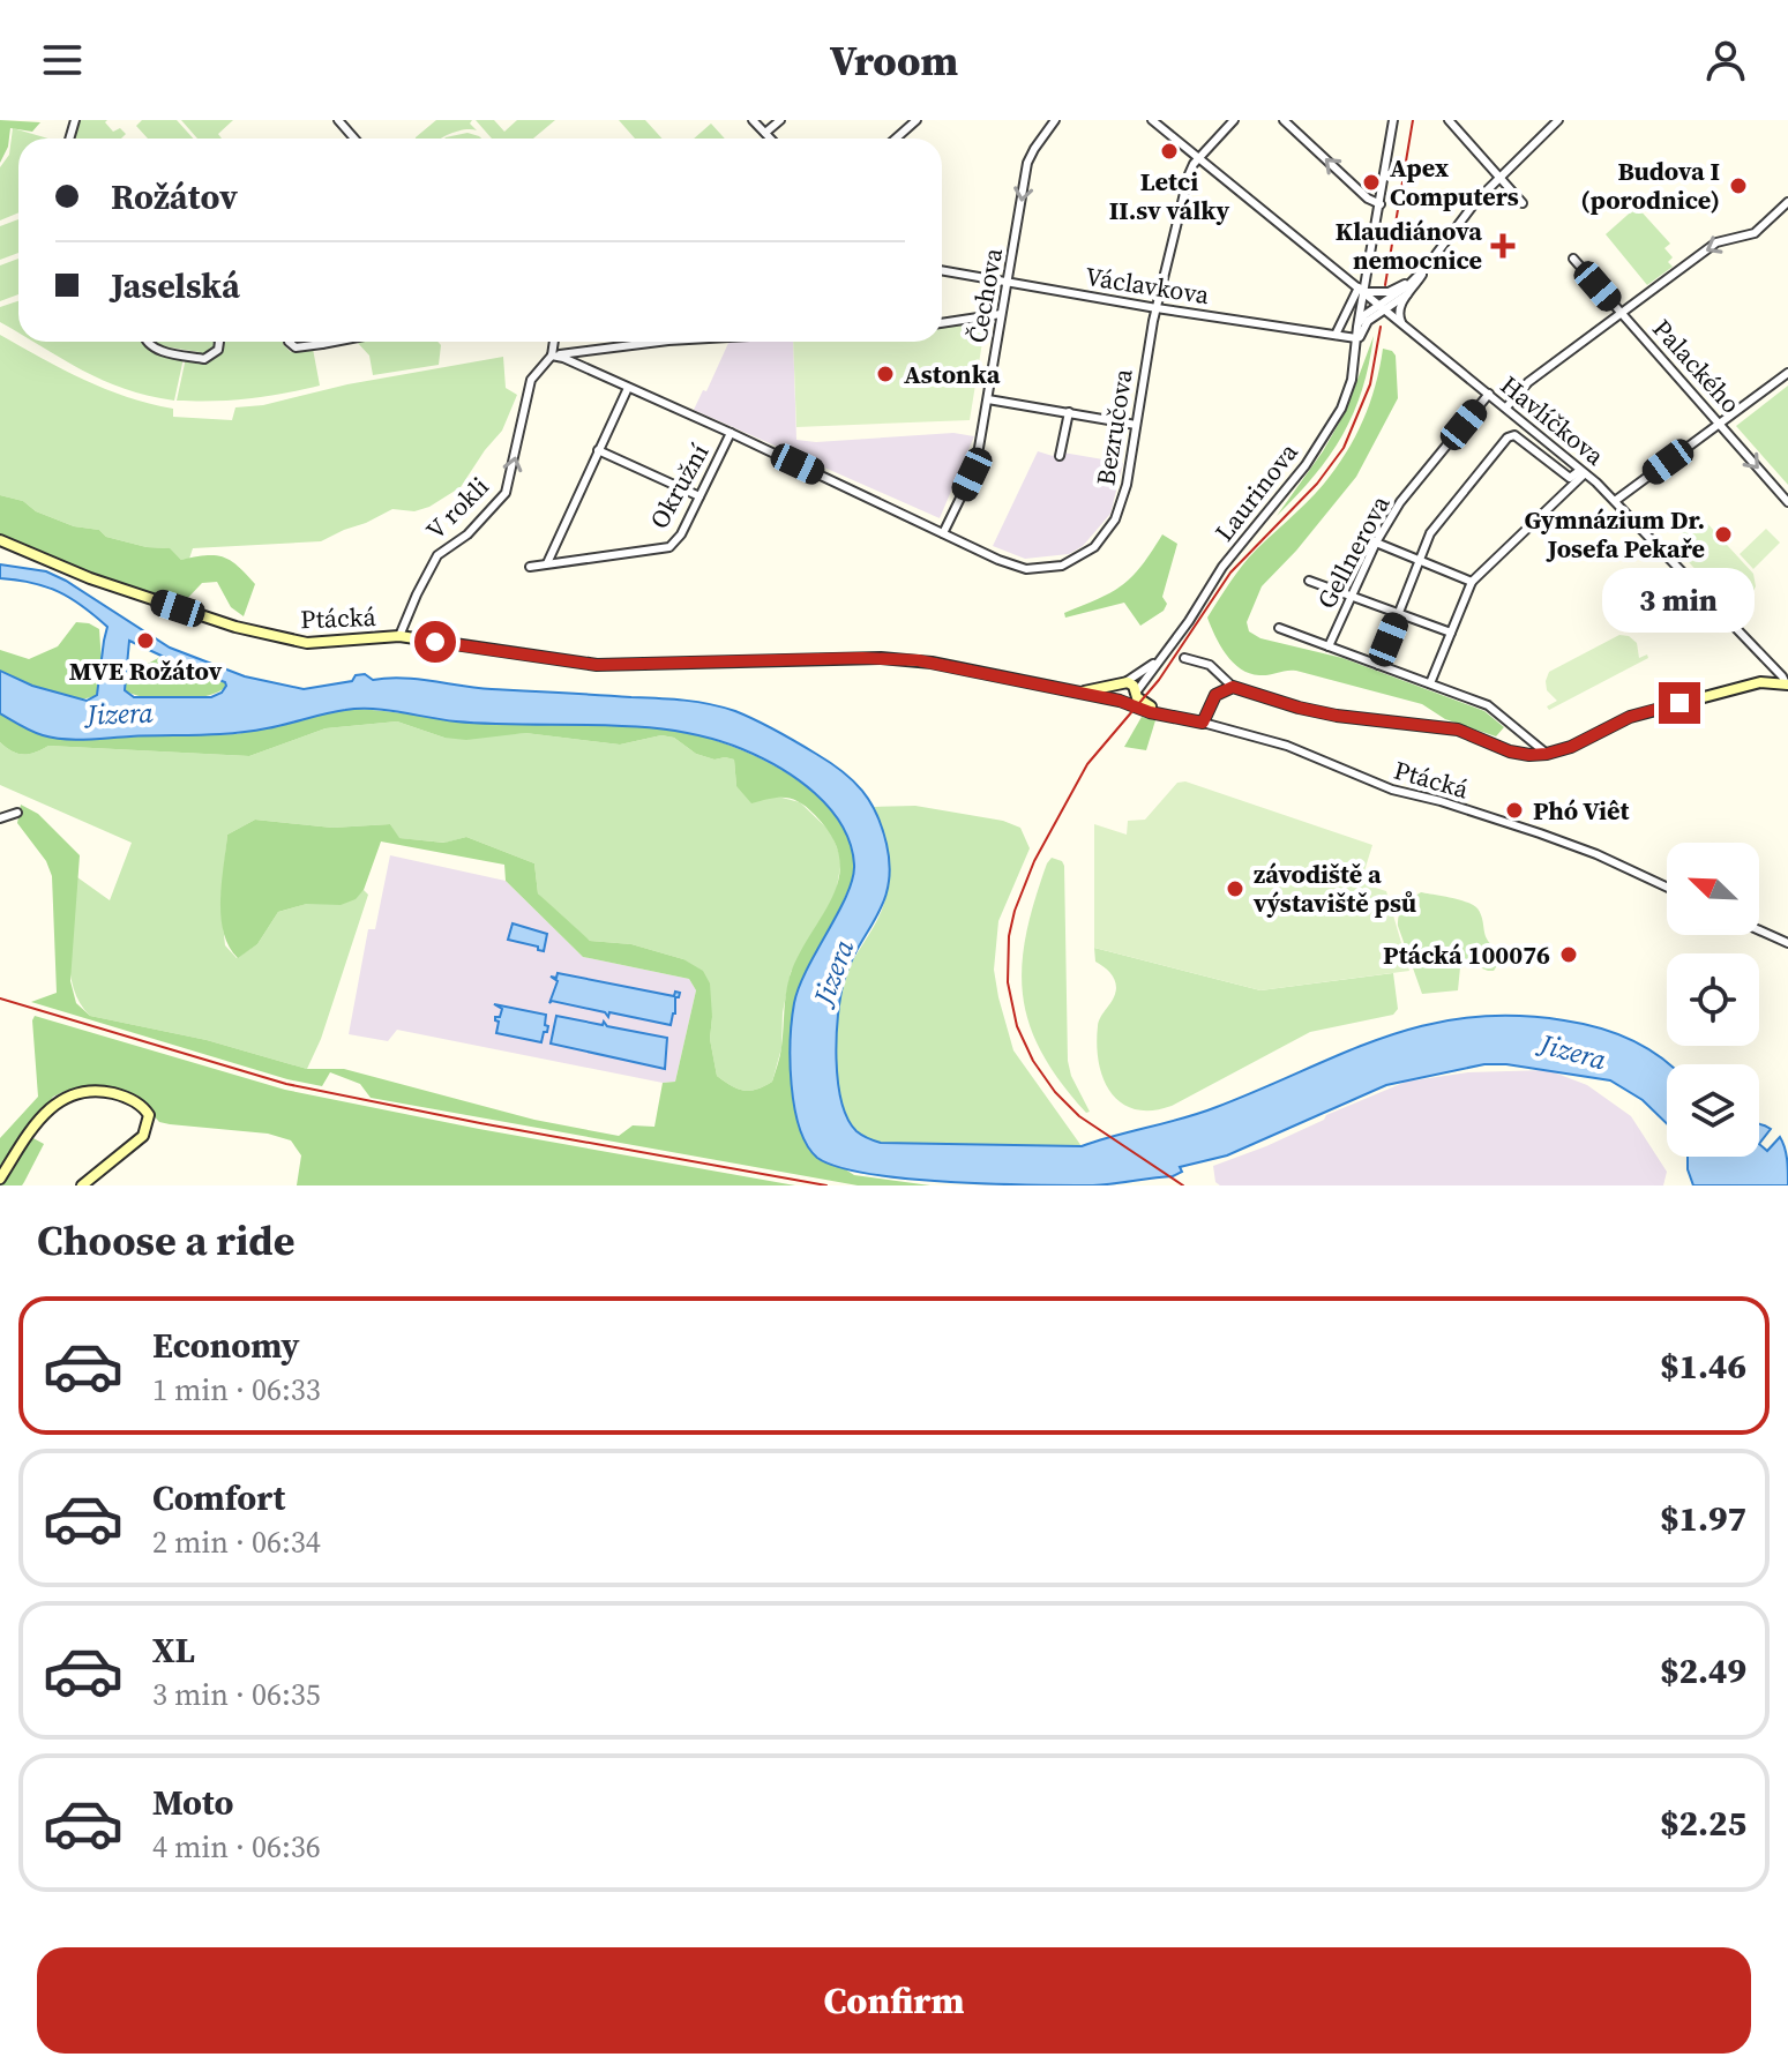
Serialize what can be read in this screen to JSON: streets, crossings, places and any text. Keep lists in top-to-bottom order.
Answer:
{
  "streets": {
    "street": [
      "Václavkova",
      "Čechova",
      "Palackého",
      "Havlíčkova",
      "Bezručova",
      "Okružní",
      "Laurinova",
      "V rokli",
      "Gellnerova",
      "Ptácká"
    ]
  },
  "crossings": [
    ["Václavkova", "Čechova"],
    ["Václavkova", "Bezručova"],
    ["Václavkova", "Laurinova"],
    ["Čechova", "Bezručova"],
    ["Havlíčkova", "Laurinova"],
    ["Havlíčkova", "Gellnerova"],
    ["Bezručova", "Okružní"],
    ["Bezručova", "V rokli"],
    ["Laurinova", "Ptácká"],
    ["V rokli", "Ptácká"]
  ],
  "one_way": ["Čechova", "V rokli"],
  "water": ["Jizera"],
  "places": {
    "other": [
      "Letci II.sv války",
      "Apex Computers",
      "Budova I (porodnice)",
      "Astonka",
      "Gymnázium Dr. Josefa Pekaře",
      "MVE Rožátov",
      "Phó Viêt",
      "závodiště a výstaviště psů",
      "Ptácká 100076"
    ],
    "health": ["Klaudiánova nemocnice"]
  },
  "north": "top left",
  "page": {
    "header": "Vroom",
    "banner": ["Rožátov", "Jaselská"],
    "bubble": "3 min",
    "heading": "Choose a ride",
    "list": [
      {
        "name": "Economy",
        "note": "1 min · 06:33",
        "value": "$1.46"
      },
      {
        "name": "Comfort",
        "note": "2 min · 06:34",
        "value": "$1.97"
      },
      {
        "name": "XL",
        "note": "3 min · 06:35",
        "value": "$2.49"
      },
      {
        "name": "Moto",
        "note": "4 min · 06:36",
        "value": "$2.25"
      }
    ],
    "buttons": "Confirm"
  }
}
